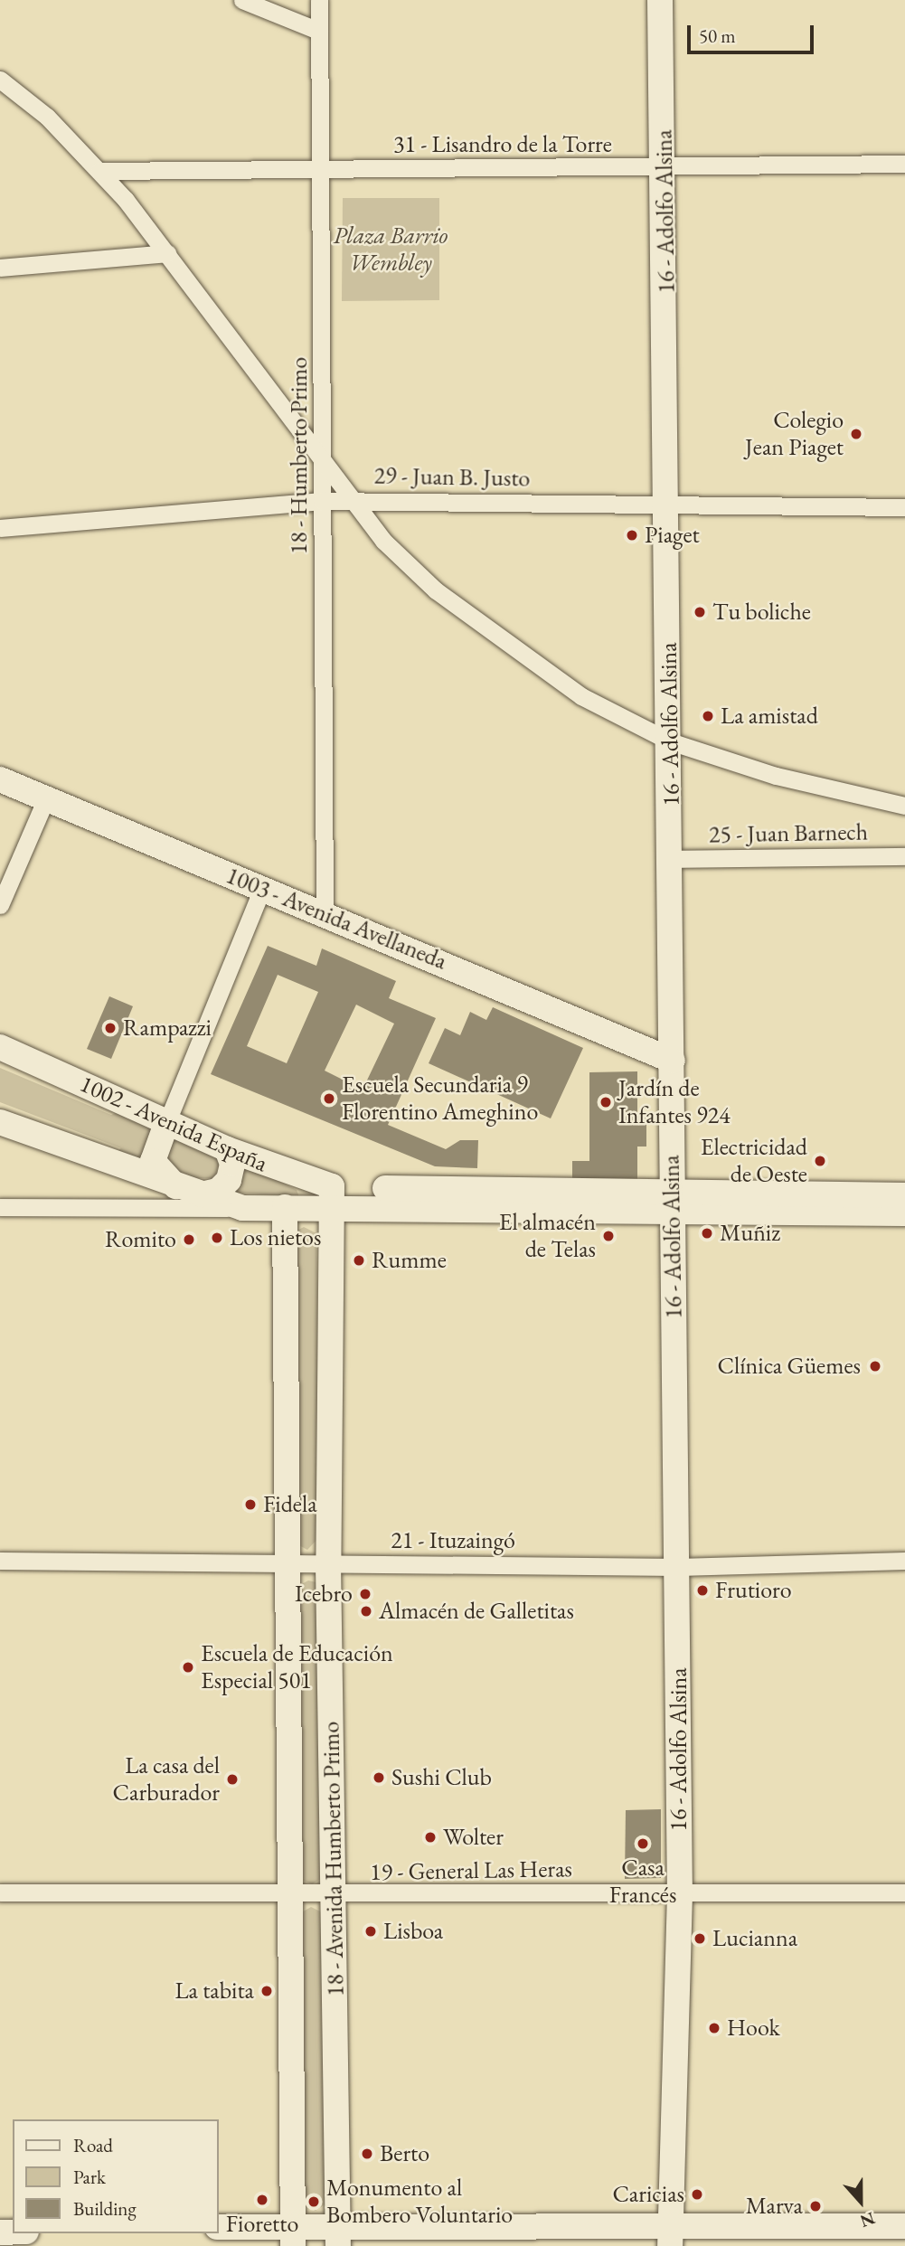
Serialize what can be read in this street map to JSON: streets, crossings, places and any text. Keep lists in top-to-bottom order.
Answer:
{
  "streets": {
    "street": [
      "31 - Lisandro de la Torre",
      "16 - Adolfo Alsina",
      "18 - Humberto Primo",
      "29 - Juan B. Justo",
      "25 - Juan Barnech",
      "1003 - Avenida Avellaneda",
      "1002 - Avenida España",
      "21 - Ituzaingó",
      "18 - Avenida Humberto Primo",
      "19 - General Las Heras"
    ]
  },
  "crossings": [
    ["31 - Lisandro de la Torre", "16 - Adolfo Alsina"],
    ["31 - Lisandro de la Torre", "18 - Humberto Primo"],
    ["16 - Adolfo Alsina", "29 - Juan B. Justo"],
    ["16 - Adolfo Alsina", "25 - Juan Barnech"],
    ["16 - Adolfo Alsina", "1003 - Avenida Avellaneda"],
    ["16 - Adolfo Alsina", "1002 - Avenida España"],
    ["16 - Adolfo Alsina", "21 - Ituzaingó"],
    ["16 - Adolfo Alsina", "19 - General Las Heras"],
    ["18 - Humberto Primo", "29 - Juan B. Justo"],
    ["18 - Humberto Primo", "1003 - Avenida Avellaneda"],
    ["1002 - Avenida España", "18 - Avenida Humberto Primo"],
    ["21 - Ituzaingó", "18 - Avenida Humberto Primo"],
    ["18 - Avenida Humberto Primo", "19 - General Las Heras"]
  ],
  "parks": ["Plaza Barrio Wembley"],
  "places": [
    "Colegio Jean Piaget",
    "Piaget",
    "Tu boliche",
    "La amistad",
    "Rampazzi",
    "Escuela Secundaria 9 Florentino Ameghino",
    "Jardín de Infantes 924",
    "Electricidad de Oeste",
    "Muñiz",
    "El almacén de Telas",
    "Los nietos",
    "Romito",
    "Rumme",
    "Clínica Güemes",
    "Fidela",
    "Frutioro",
    "Icebro",
    "Almacén de Galletitas",
    "Escuela de Educación Especial 501",
    "Sushi Club",
    "La casa del Carburador",
    "Wolter",
    "Casa Francés",
    "Lisboa",
    "Lucianna",
    "La tabita",
    "Hook",
    "Berto",
    "Caricias",
    "Fioretto",
    "Monumento al Bombero Voluntario",
    "Marva"
  ],
  "legend": ["Road", "Park", "Building"],
  "scale_bar": "50 m",
  "north": "bottom"
}
